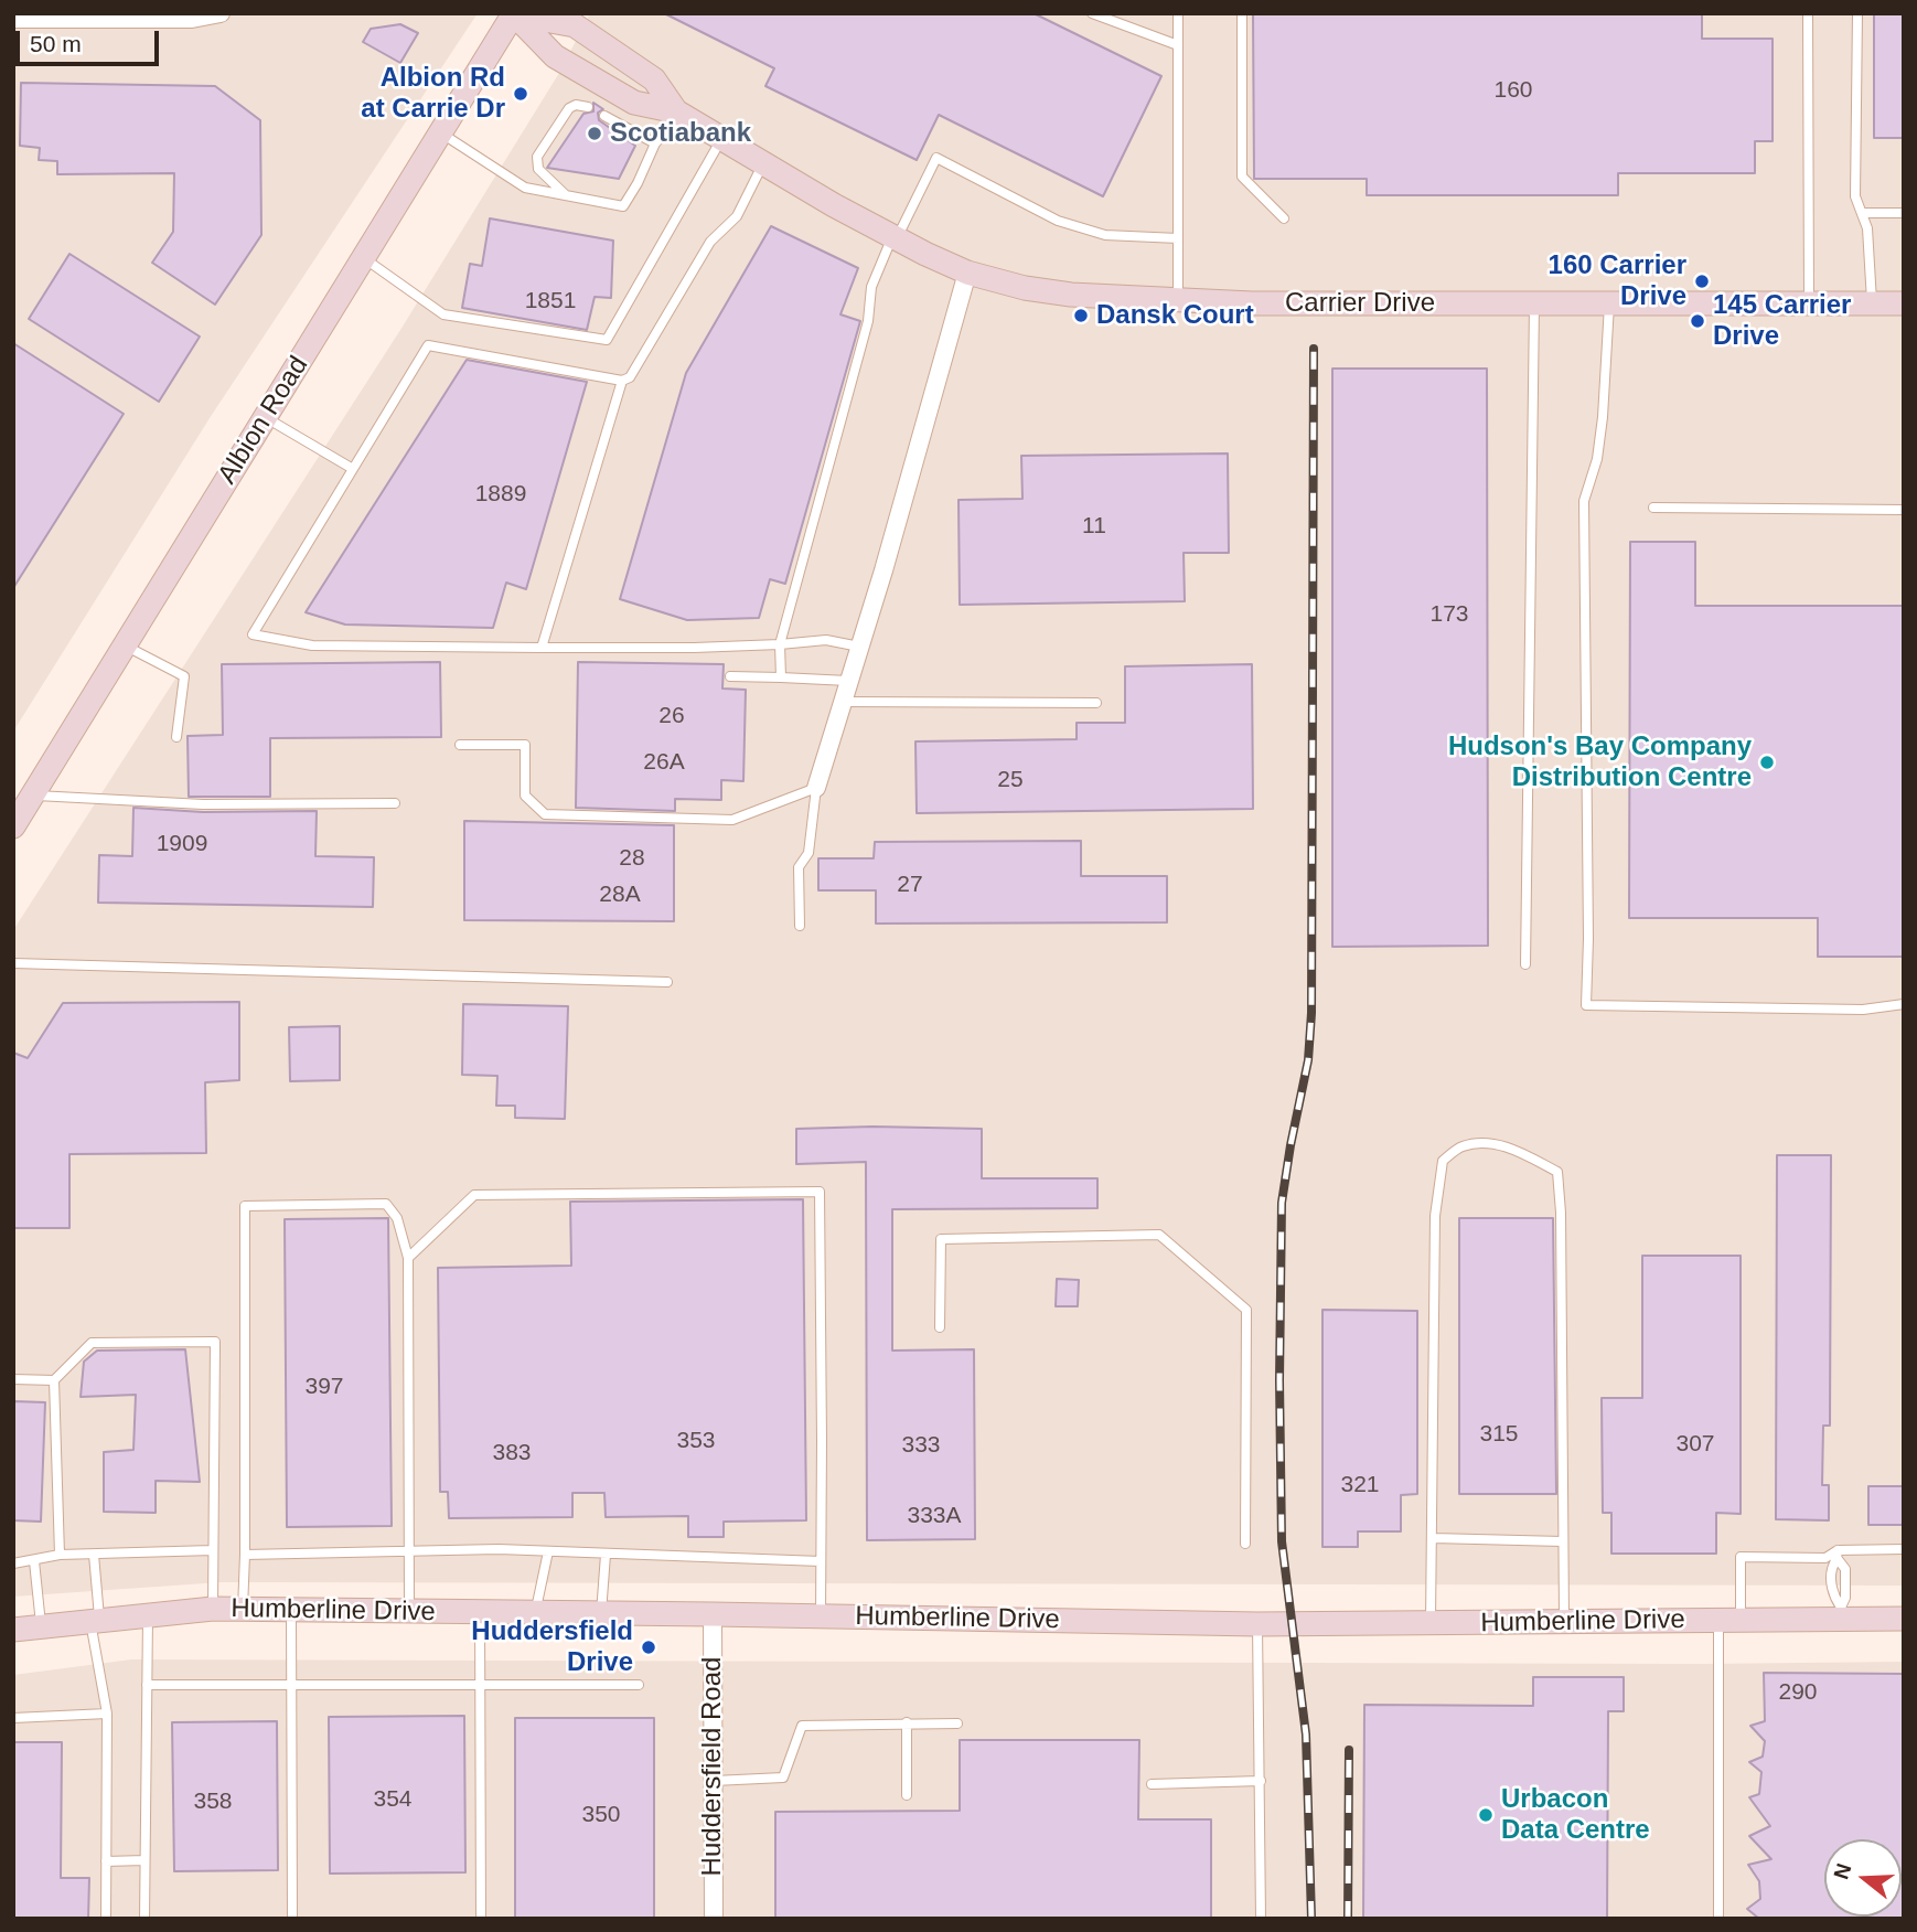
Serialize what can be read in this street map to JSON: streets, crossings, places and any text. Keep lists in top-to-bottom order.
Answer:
{
  "streets": {
    "street": [
      "Carrier Drive",
      "Albion Road",
      "Humberline Drive",
      "Huddersfield Road"
    ]
  },
  "crossings": [
    ["Carrier Drive", "Albion Road"],
    ["Humberline Drive", "Huddersfield Road"]
  ],
  "places": [
    "Albion Rd at Carrie Dr",
    "Scotiabank",
    "160 Carrier Drive",
    "Dansk Court",
    "145 Carrier Drive",
    "Hudson's Bay Company Distribution Centre",
    "Huddersfield Drive",
    "Urbacon Data Centre"
  ],
  "house_numbers": [
    "160",
    "1851",
    "1889",
    "11",
    "173",
    "26",
    "26A",
    "25",
    "1909",
    "28",
    "27",
    "28A",
    "397",
    "315",
    "353",
    "307",
    "333",
    "383",
    "321",
    "333A",
    "290",
    "354",
    "358",
    "350"
  ],
  "scale_bar": "50 m",
  "north": "left"
}
